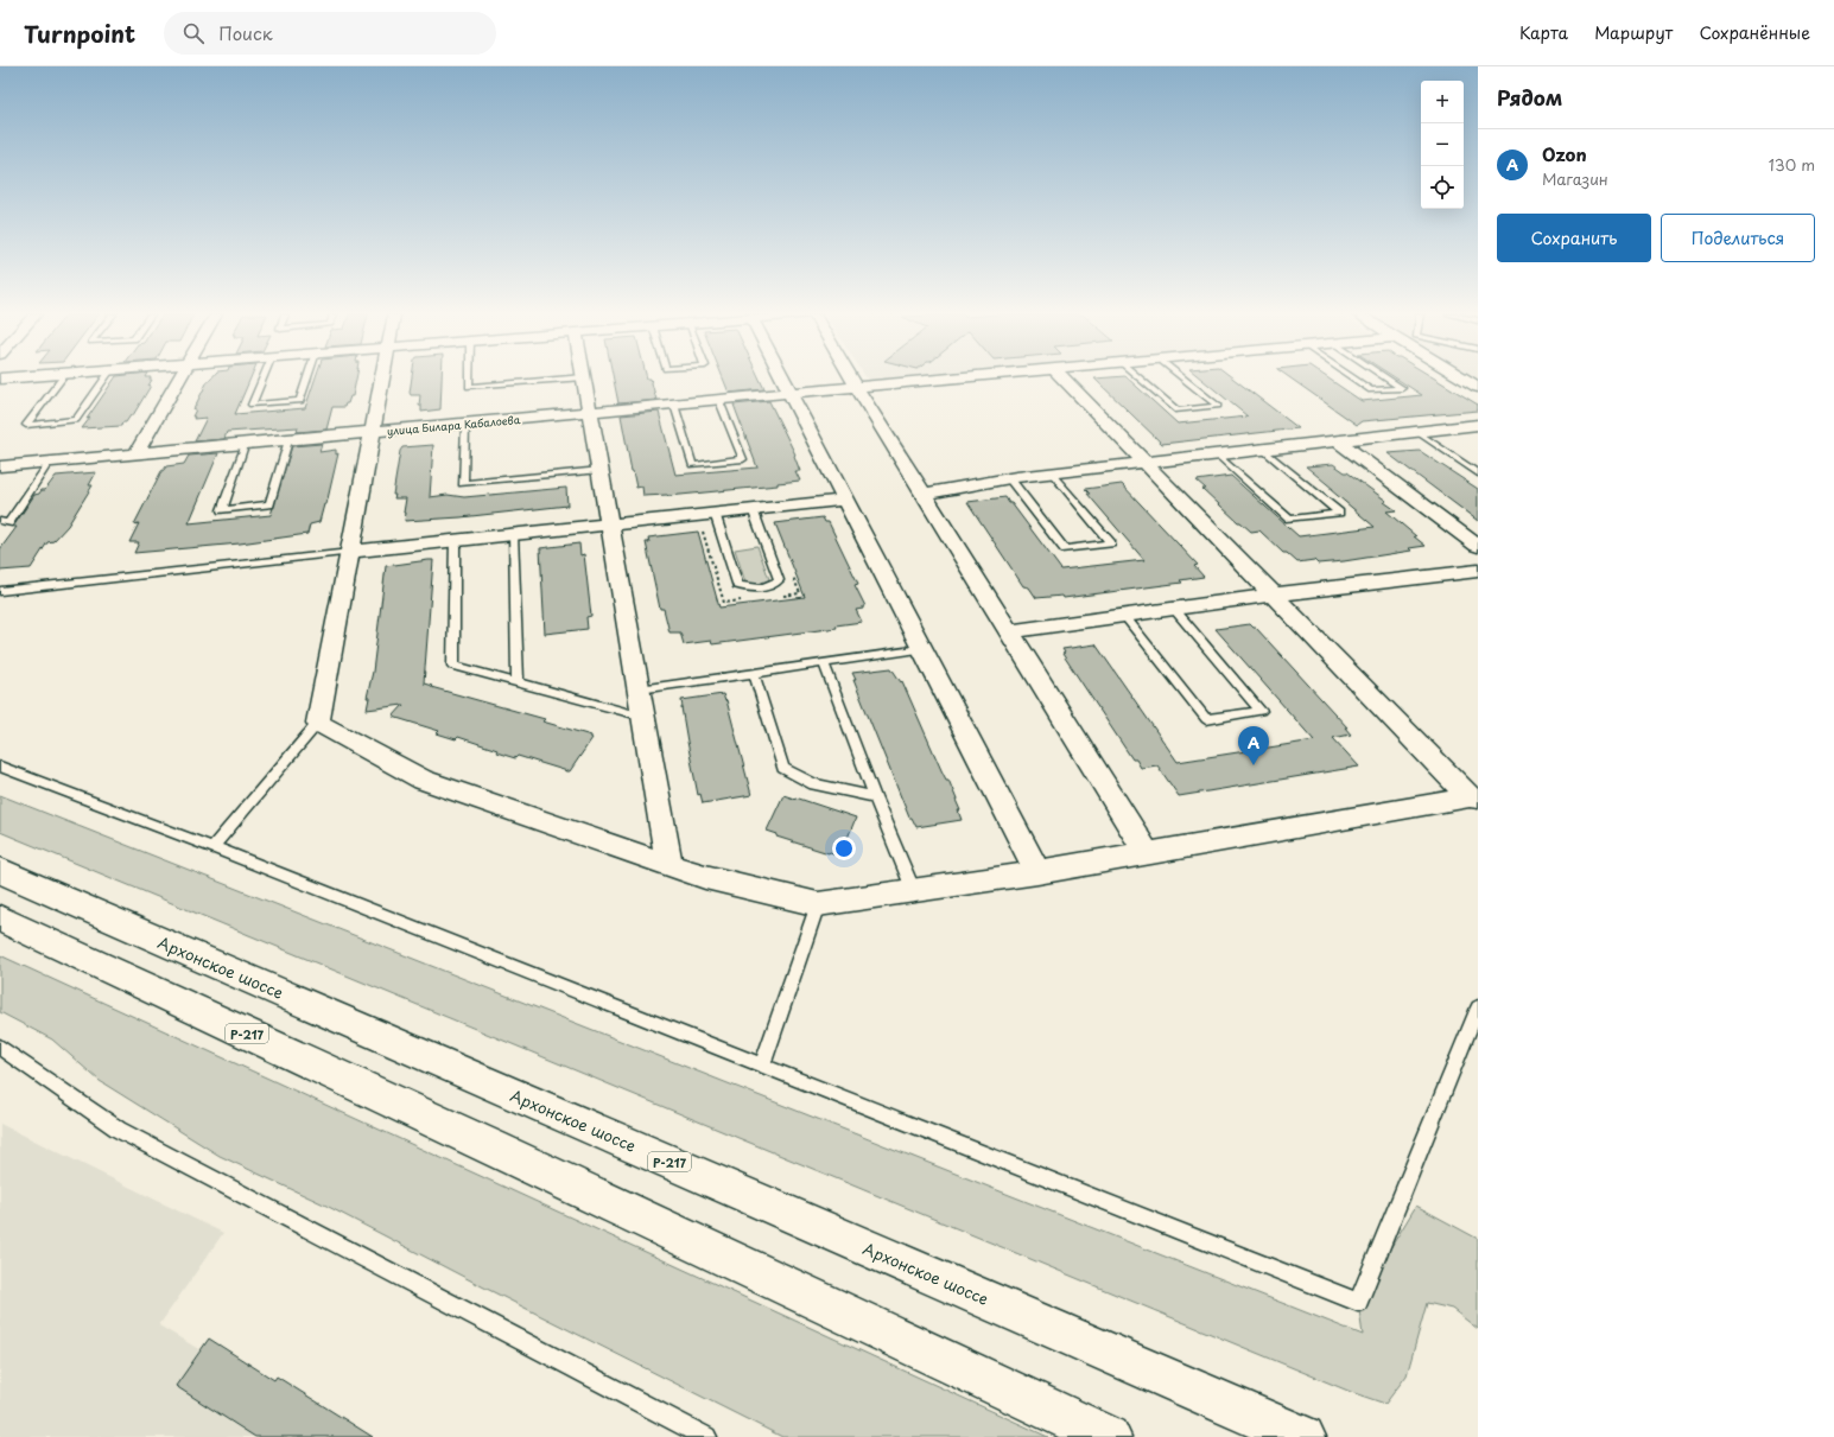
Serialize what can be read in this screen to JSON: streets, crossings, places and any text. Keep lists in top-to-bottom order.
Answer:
{
  "streets": {
    "highway": ["Архонское шоссе", "Р-217"],
    "street": ["улица Билара Кабалоева"]
  },
  "page": {
    "header": "Turnpoint",
    "search": "Поиск",
    "nav": ["Карта", "Маршрут", "Сохранённые"],
    "heading": "Рядом",
    "map_buttons": ["+", "−"],
    "list": [
      {
        "mark": "A",
        "name": "Ozon",
        "note": "Магазин",
        "value": "130 m"
      }
    ],
    "buttons": ["Сохранить", "Поделиться"],
    "pins": "A"
  }
}
